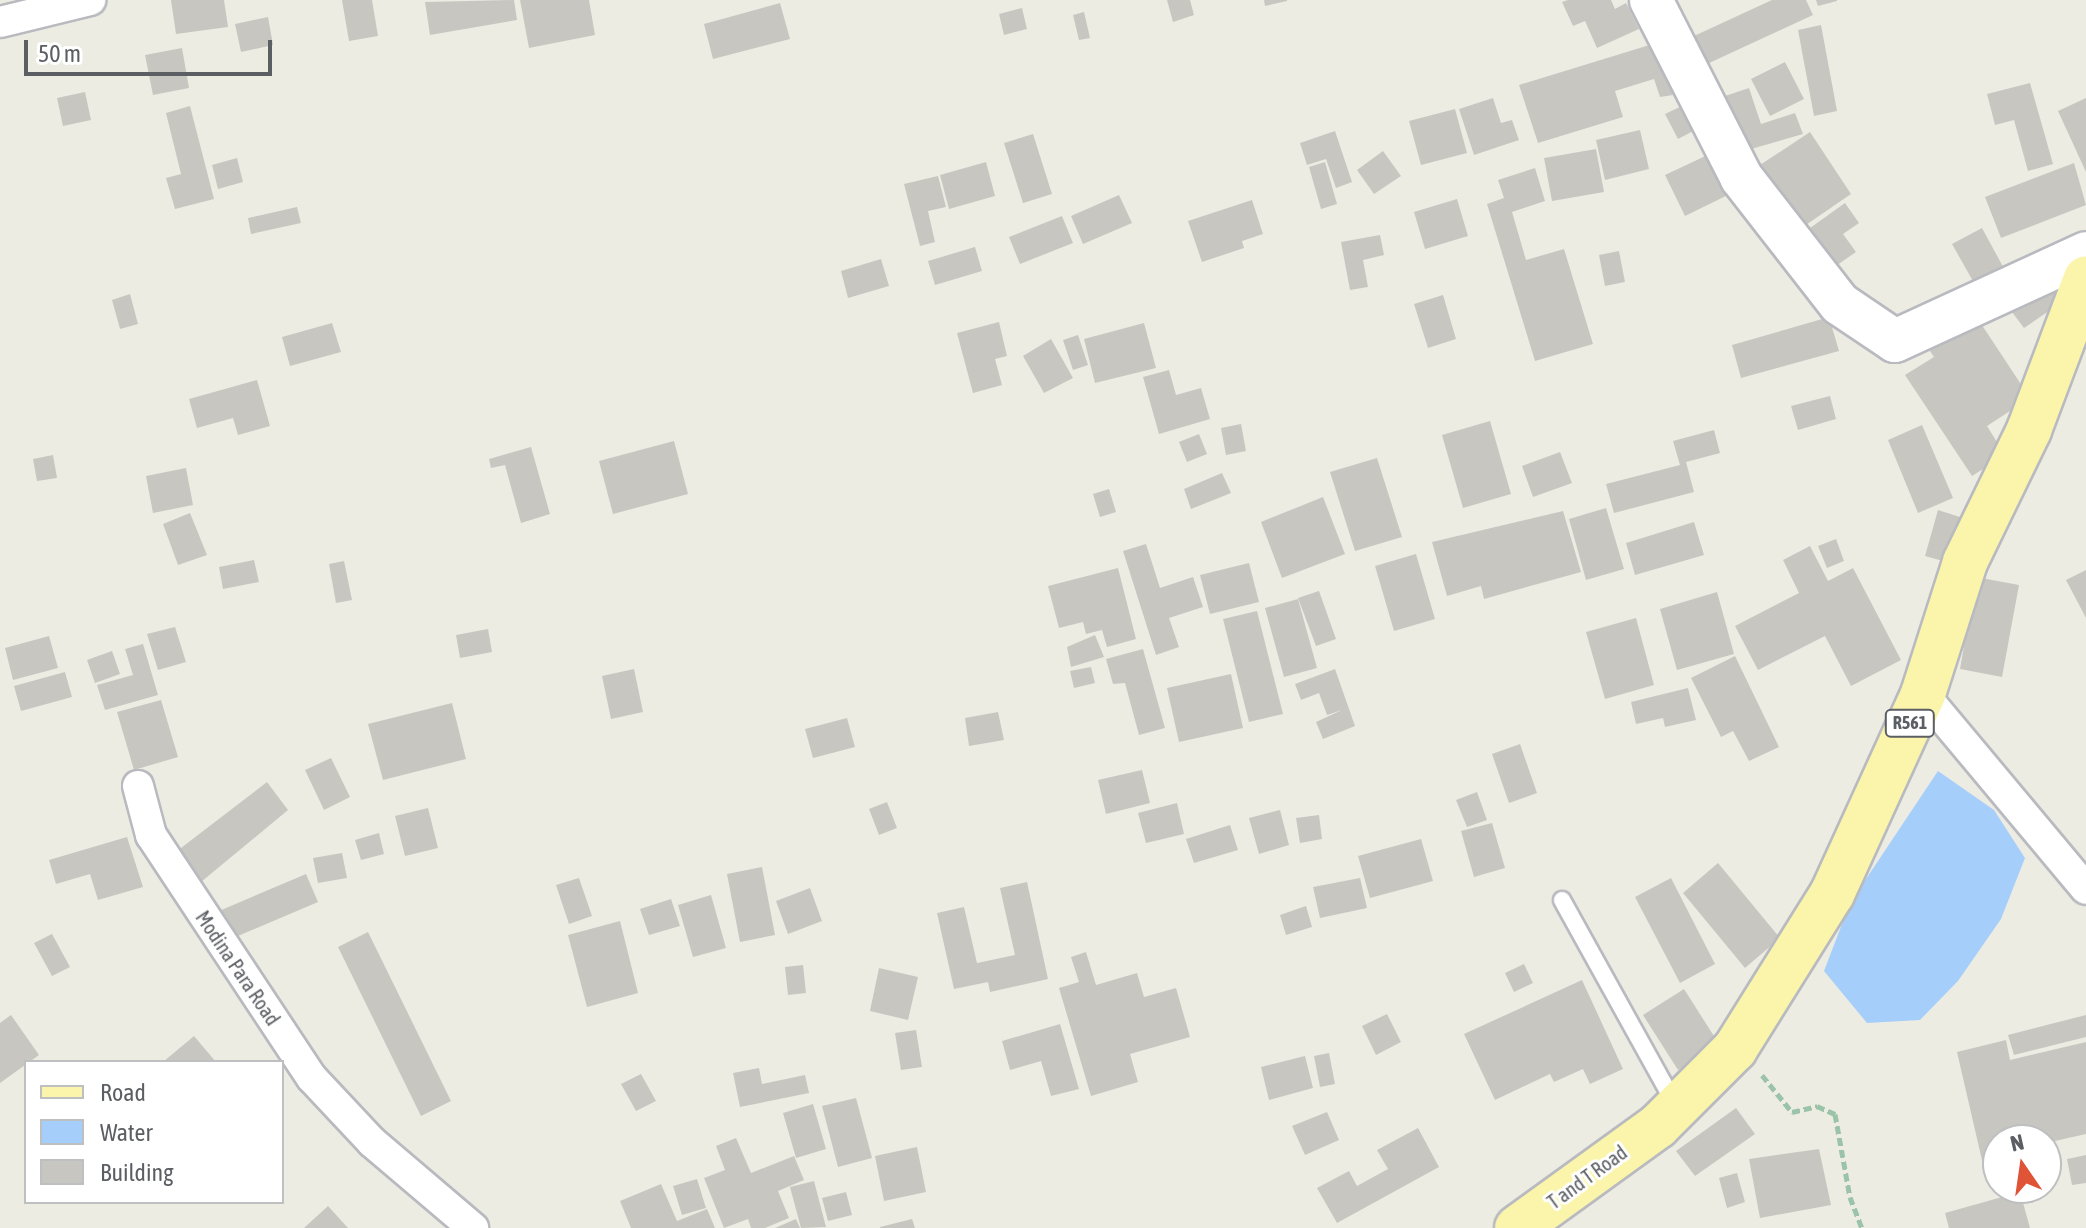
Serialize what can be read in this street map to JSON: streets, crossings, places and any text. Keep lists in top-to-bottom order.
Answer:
{
  "streets": {
    "main road": ["R561", "T and T Road"],
    "street": ["Modina Para Road"]
  },
  "crossings": [
    ["R561", "T and T Road"]
  ],
  "legend": ["Road", "Water", "Building"],
  "scale_bar": "50 m",
  "north": "top"
}
